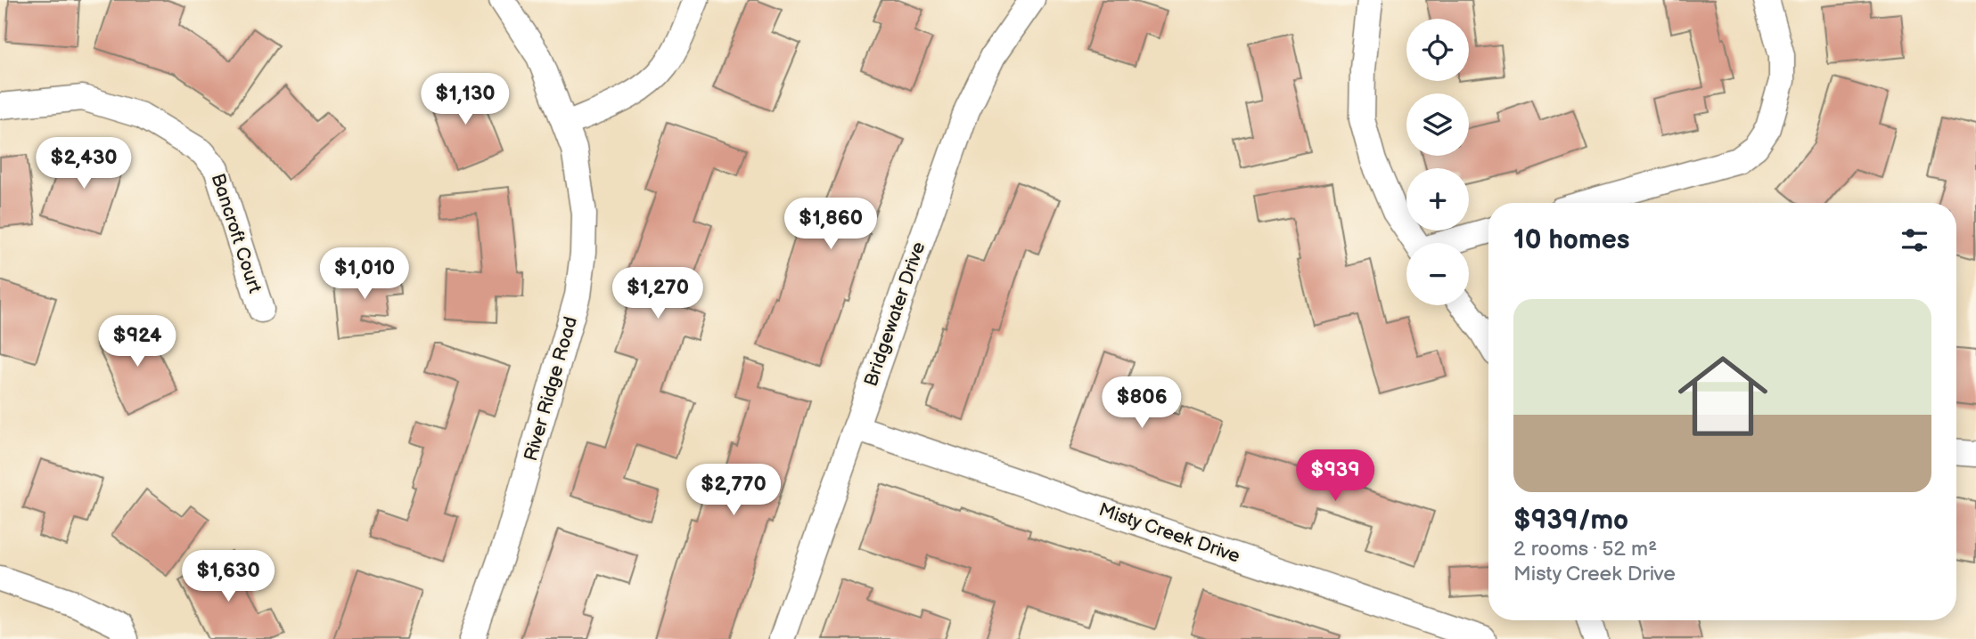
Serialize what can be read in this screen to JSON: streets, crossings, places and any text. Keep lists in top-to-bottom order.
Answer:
{
  "streets": {
    "street": [
      "Bancroft Court",
      "Bridgewater Drive",
      "River Ridge Road",
      "Misty Creek Drive"
    ]
  },
  "crossings": [
    ["Bridgewater Drive", "Misty Creek Drive"]
  ],
  "page": {
    "map_buttons": ["+", "−"],
    "price": [
      "$1,130",
      "$2,430",
      "$1,860",
      "$1,010",
      "$1,270",
      "$924",
      "$806",
      "$939",
      "$2,770",
      "$1,630"
    ],
    "heading": "10 homes",
    "list": [
      {
        "name": "$939/mo",
        "note": "2 rooms · 52 m² · Misty Creek Drive"
      }
    ]
  }
}
